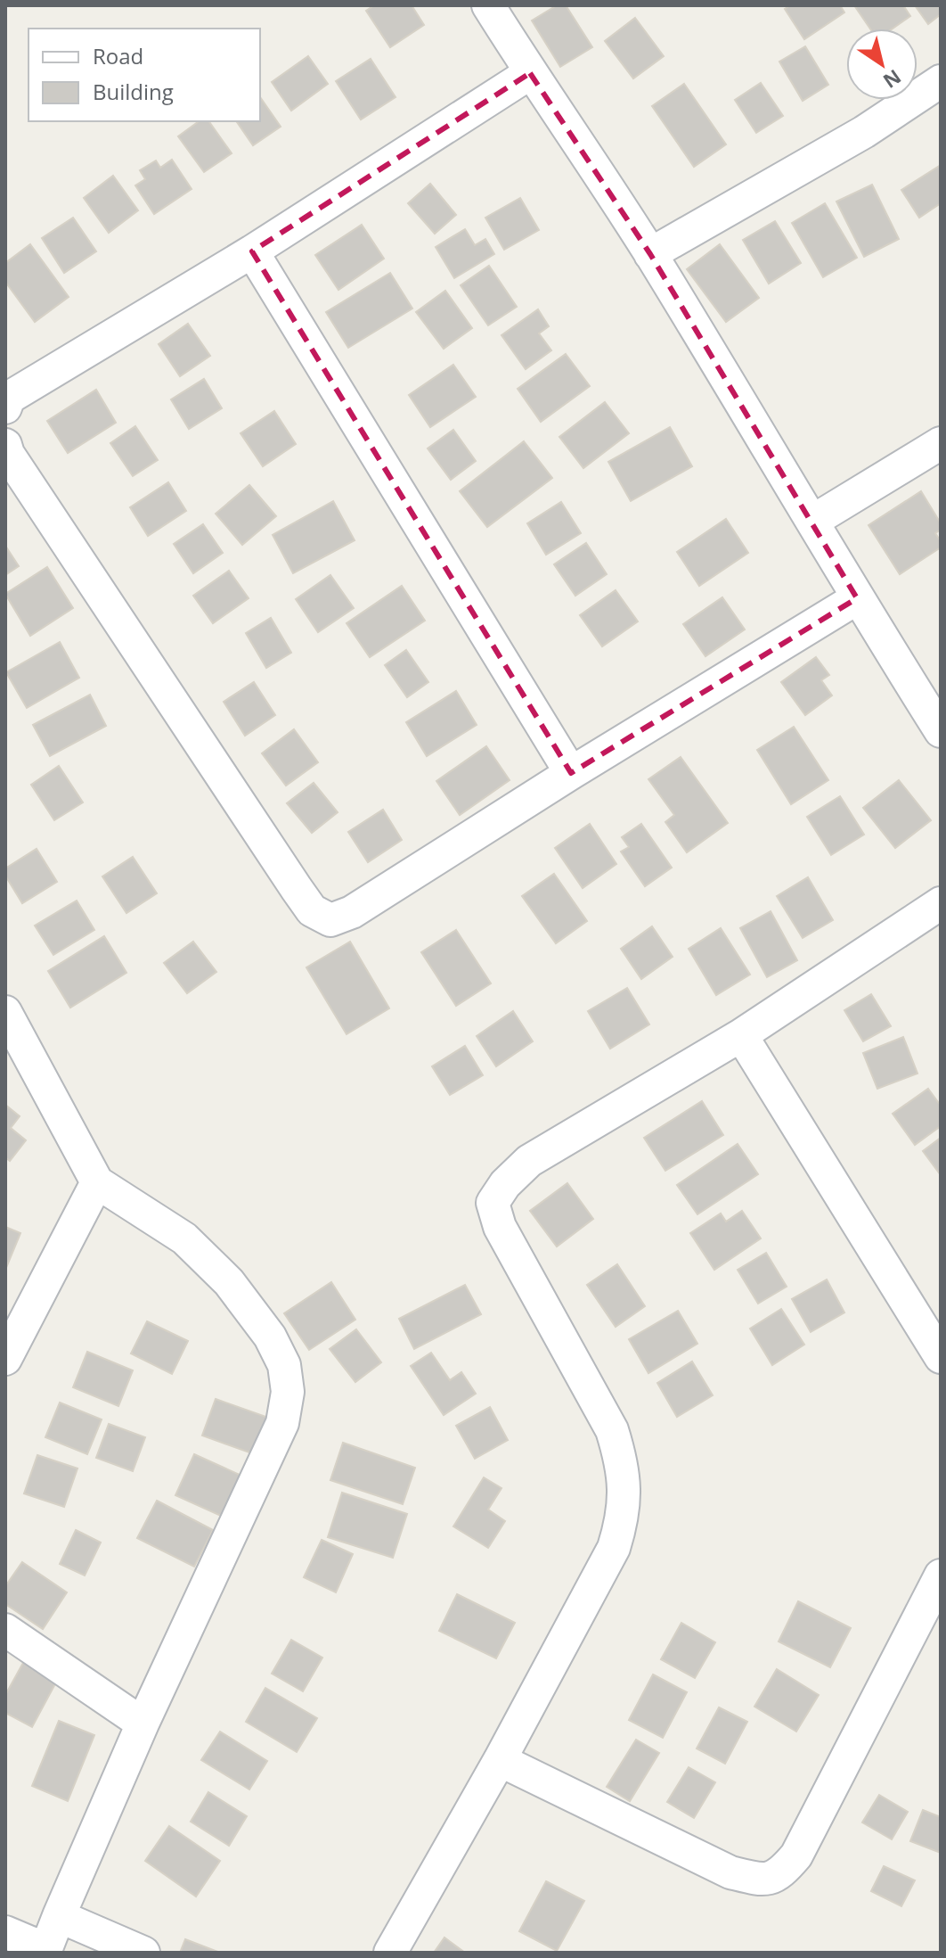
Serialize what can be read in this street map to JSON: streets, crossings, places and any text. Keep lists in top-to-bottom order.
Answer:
{
  "legend": ["Road", "Building"],
  "north": "bottom right"
}
